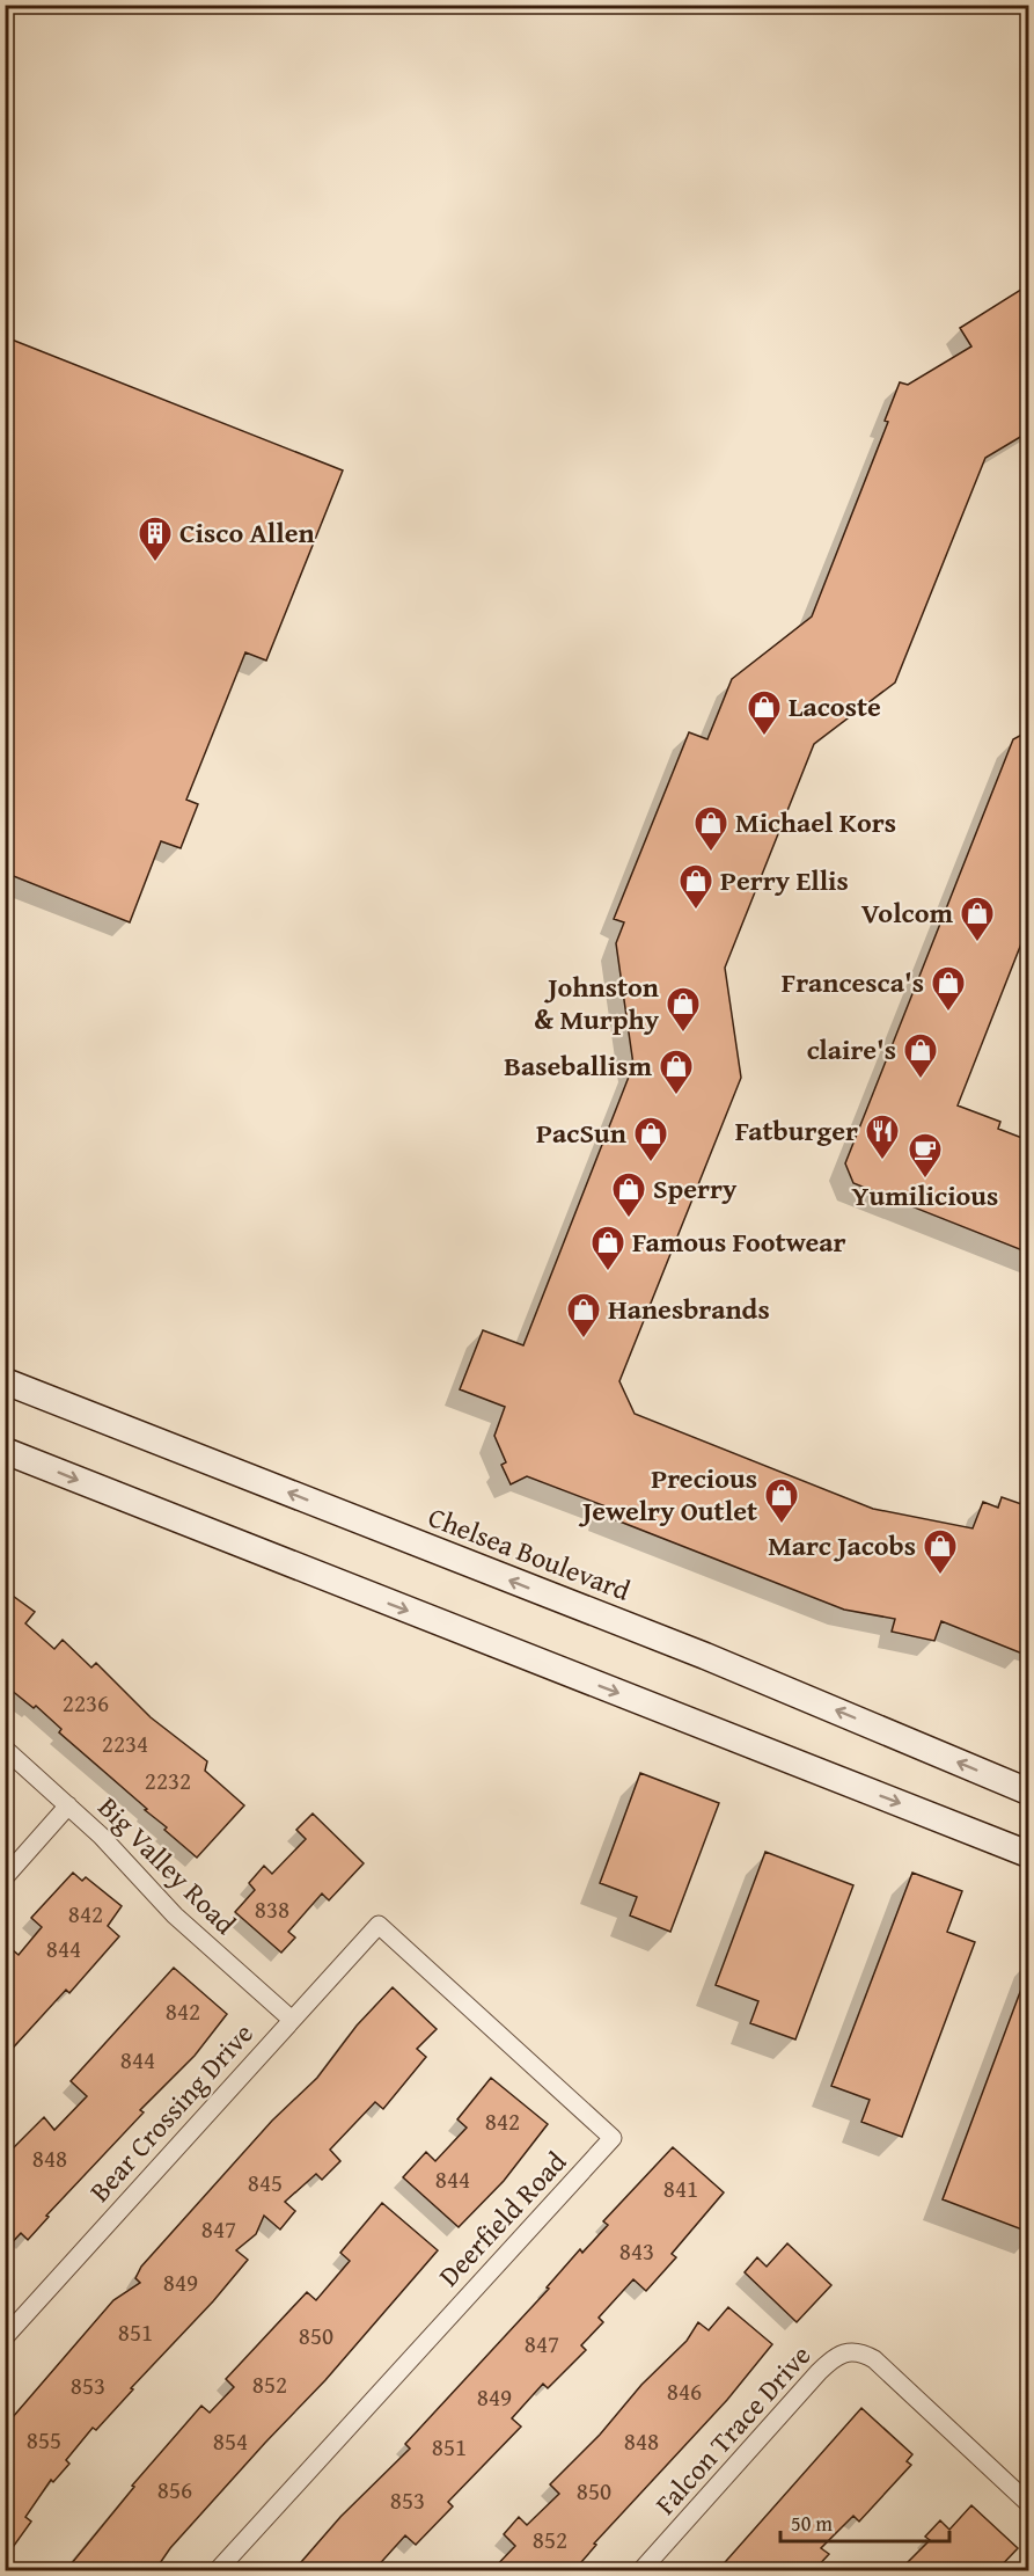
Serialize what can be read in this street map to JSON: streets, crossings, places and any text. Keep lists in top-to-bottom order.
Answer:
{
  "streets": {
    "main road": ["Chelsea Boulevard"],
    "street": [
      "Big Valley Road",
      "Bear Crossing Drive",
      "Deerfield Road",
      "Falcon Trace Drive"
    ]
  },
  "crossings": [
    ["Big Valley Road", "Bear Crossing Drive"],
    ["Bear Crossing Drive", "Deerfield Road"]
  ],
  "places": {
    "building": ["Cisco Allen"],
    "shop": [
      "Lacoste",
      "Michael Kors",
      "Perry Ellis",
      "Volcom",
      "Francesca's",
      "Johnston & Murphy",
      "claire's",
      "Baseballism",
      "PacSun",
      "Sperry",
      "Famous Footwear",
      "Hanesbrands",
      "Precious Jewelry Outlet",
      "Marc Jacobs"
    ],
    "restaurant": ["Fatburger"],
    "cafe": ["Yumilicious"]
  },
  "house_numbers": [
    "2236",
    "2234",
    "2232",
    "838",
    "842",
    "844",
    "842",
    "844",
    "842",
    "848",
    "844",
    "845",
    "841",
    "847",
    "843",
    "849",
    "851",
    "850",
    "847",
    "852",
    "853",
    "846",
    "849",
    "855",
    "854",
    "848",
    "851",
    "856",
    "850",
    "853",
    "852"
  ],
  "scale_bar": "50 m"
}
